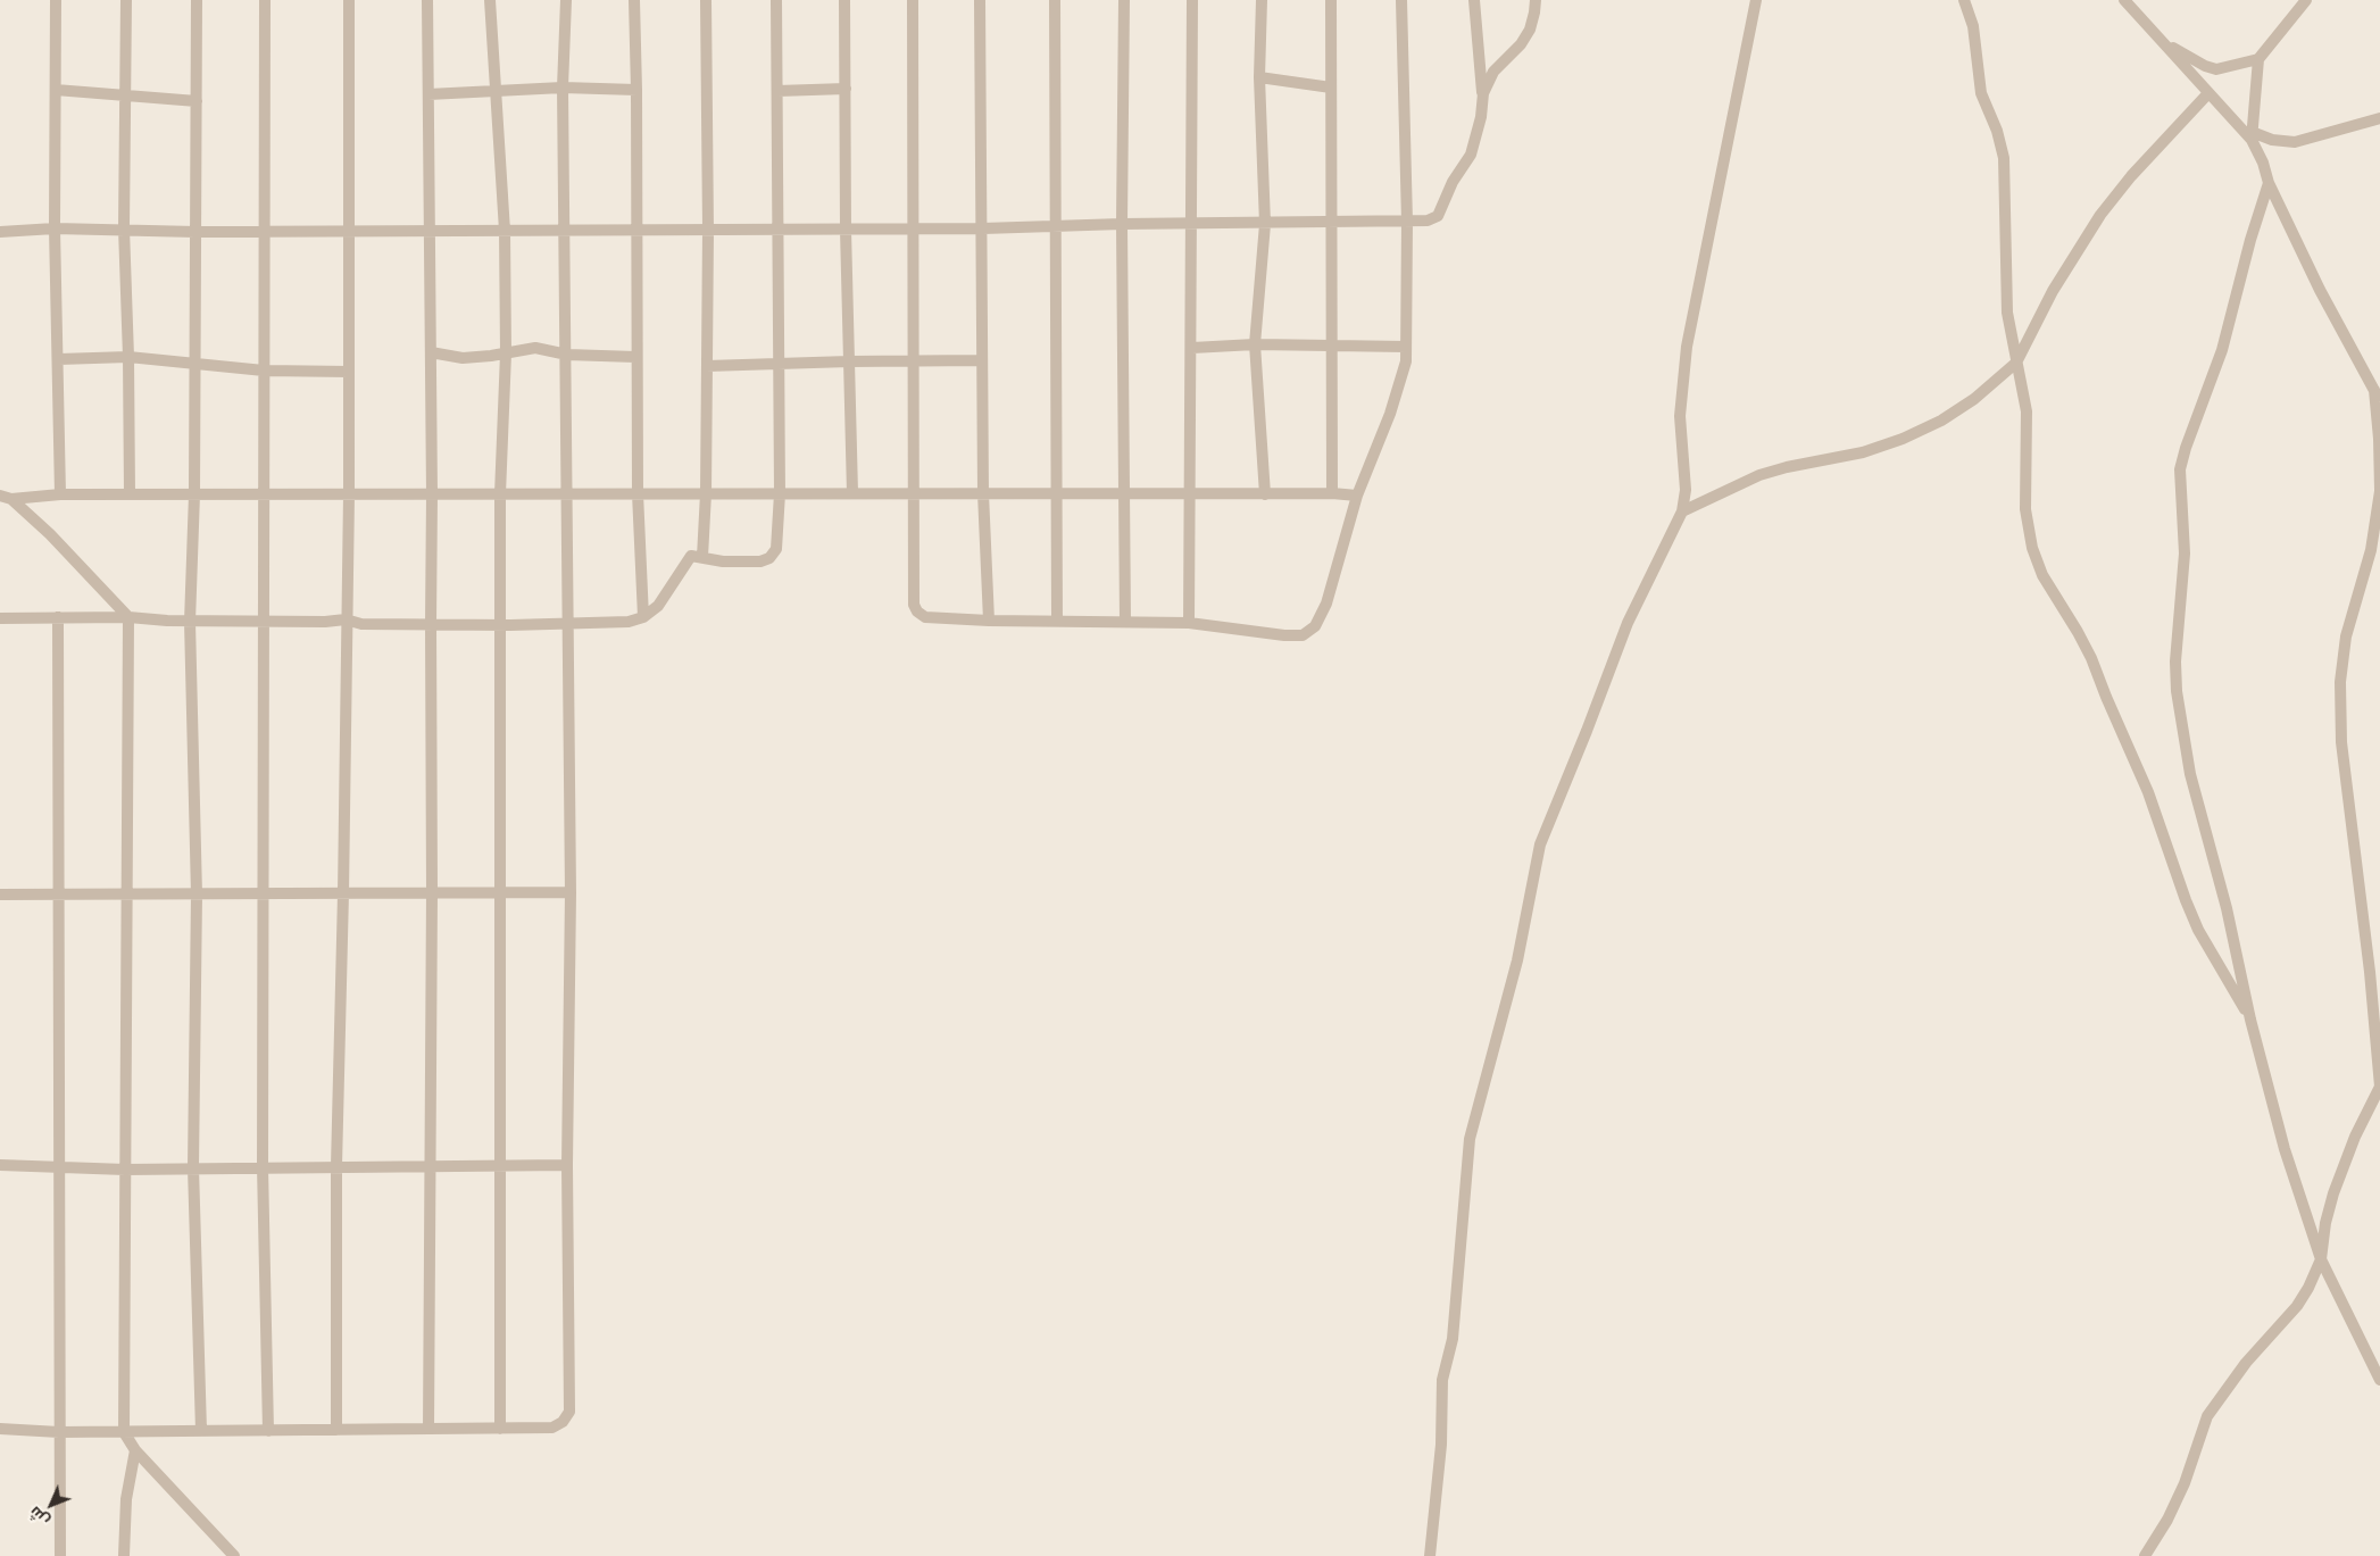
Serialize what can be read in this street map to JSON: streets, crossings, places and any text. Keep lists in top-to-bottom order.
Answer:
{
  "north": "bottom left"
}
